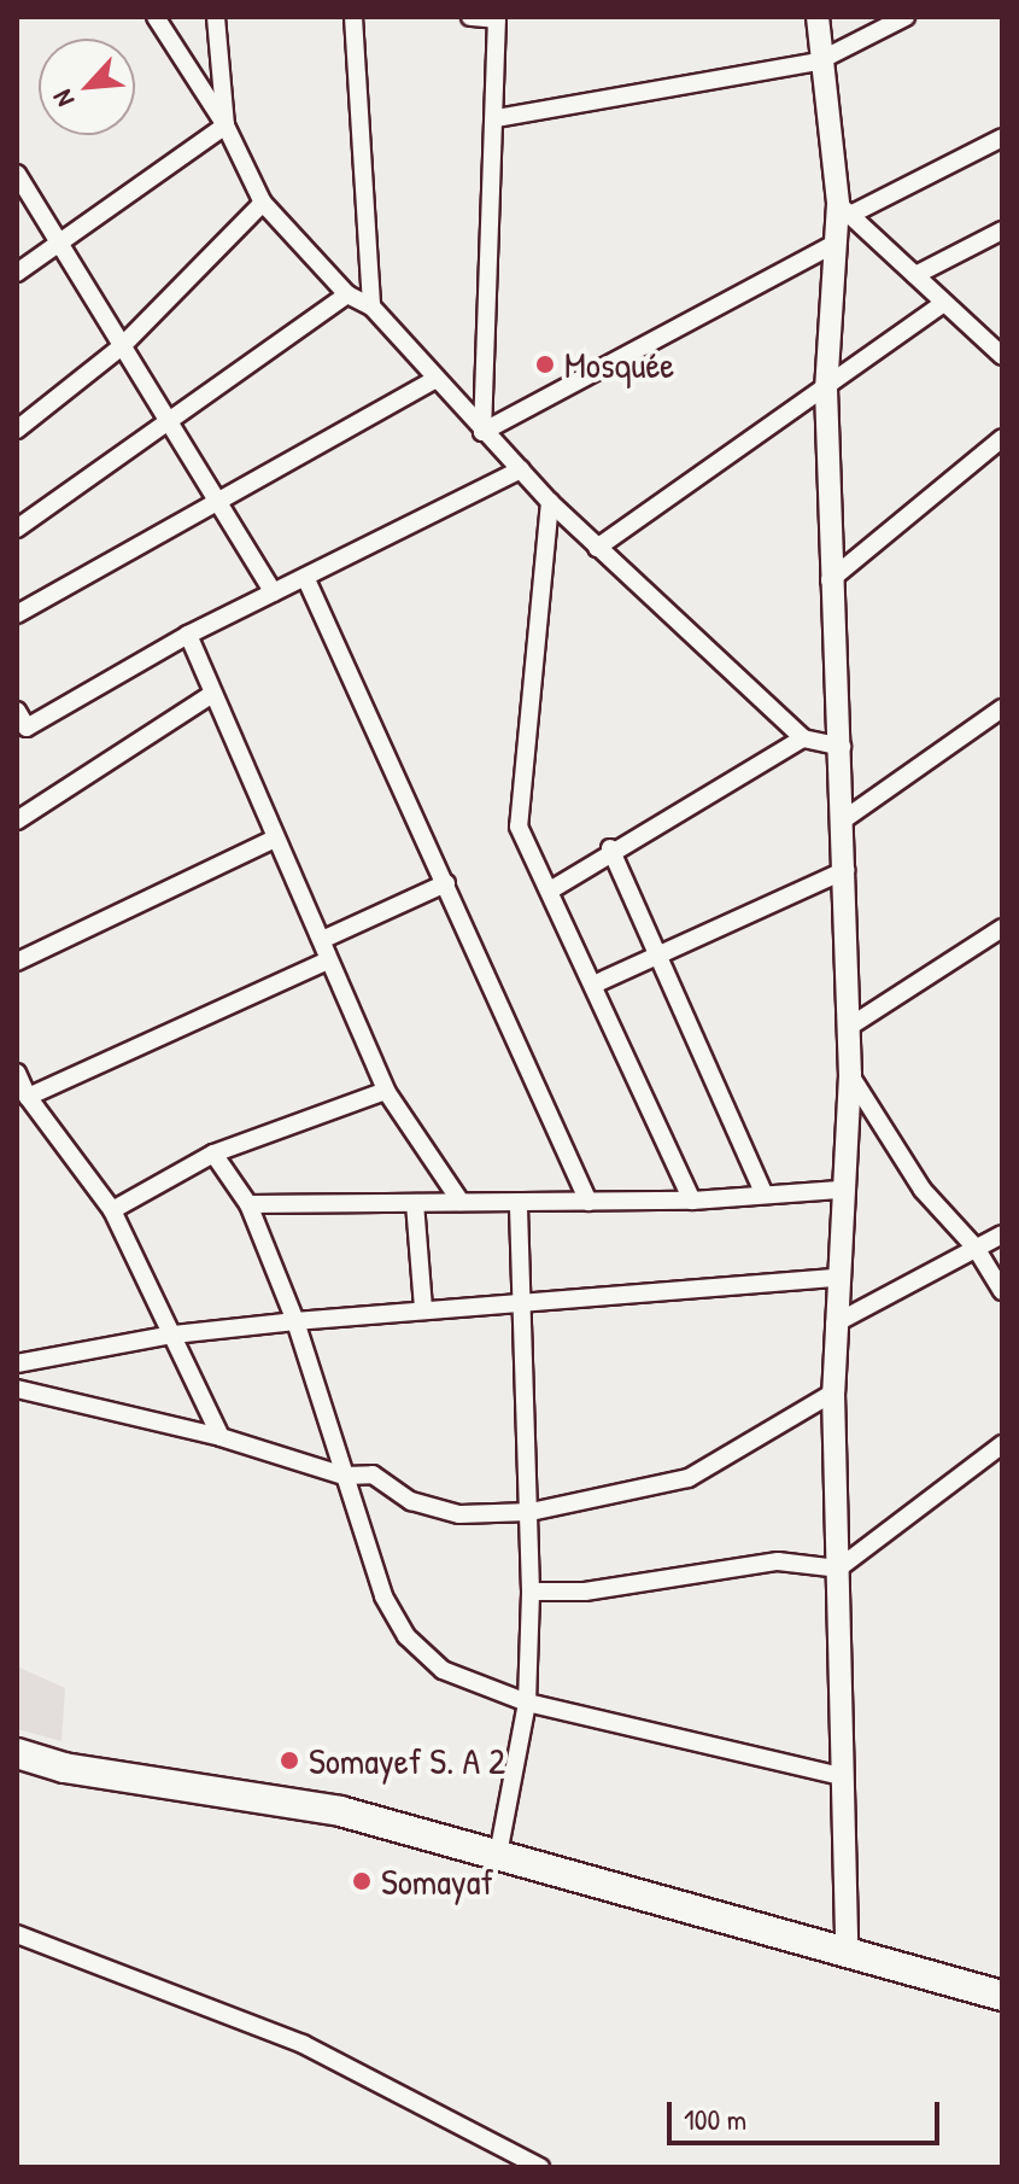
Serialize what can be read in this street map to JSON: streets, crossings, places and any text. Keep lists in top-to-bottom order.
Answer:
{
  "places": ["Mosquée", "Somayef S. A 2", "Somayaf"],
  "scale_bar": "100 m",
  "north": "bottom left"
}
